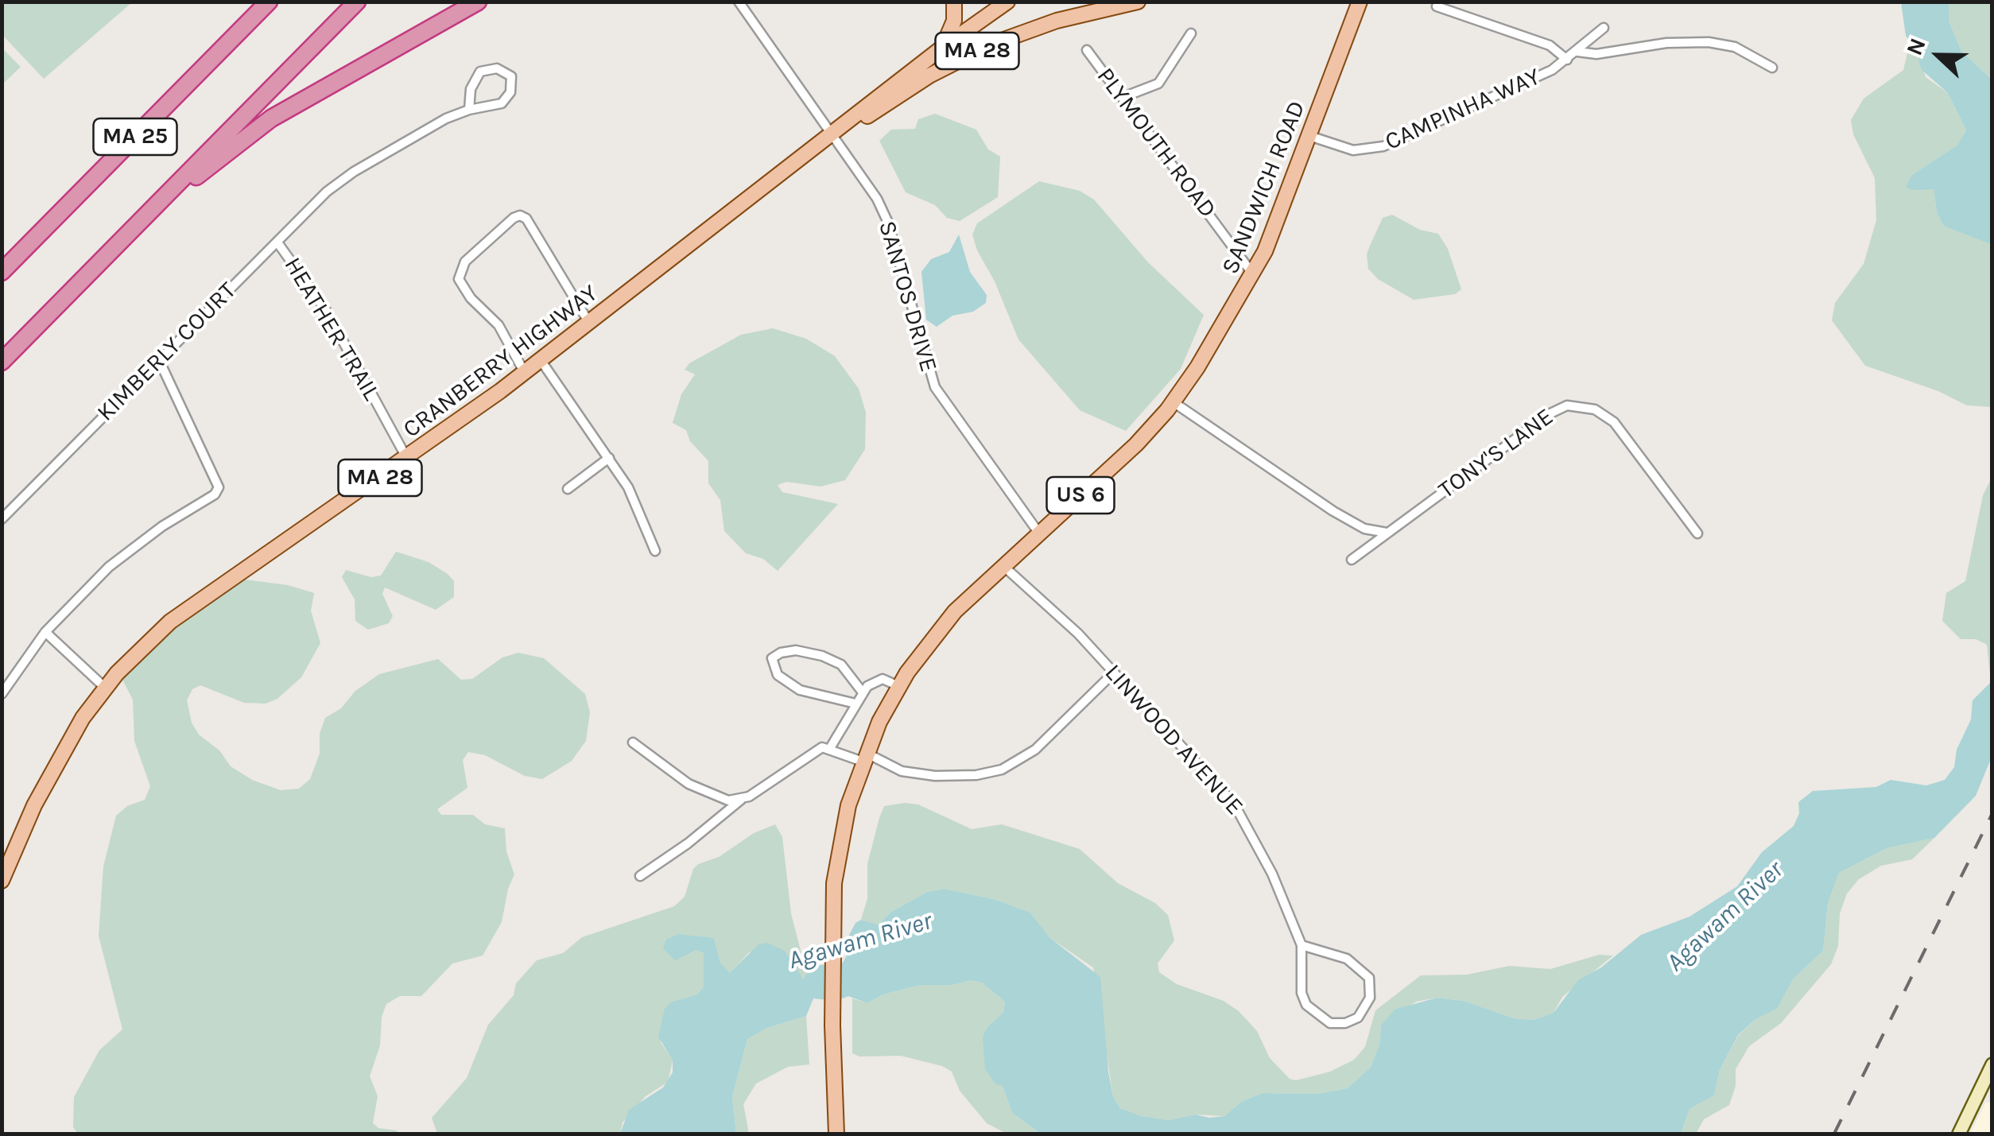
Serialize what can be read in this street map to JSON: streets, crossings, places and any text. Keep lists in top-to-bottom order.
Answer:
{
  "streets": {
    "highway": ["MA 25"],
    "main road": [
      "MA 28",
      "SANDWICH ROAD",
      "CRANBERRY HIGHWAY",
      "US 6"
    ],
    "street": [
      "CAMPINHA WAY",
      "PLYMOUTH ROAD",
      "SANTOS DRIVE",
      "HEATHER TRAIL",
      "KIMBERLY COURT",
      "TONY'S LANE",
      "LINWOOD AVENUE"
    ]
  },
  "crossings": [
    ["CAMPINHA WAY", "SANDWICH ROAD"],
    ["PLYMOUTH ROAD", "SANDWICH ROAD"],
    ["SANDWICH ROAD", "SANTOS DRIVE"],
    ["SANDWICH ROAD", "LINWOOD AVENUE"],
    ["SANTOS DRIVE", "CRANBERRY HIGHWAY"],
    ["HEATHER TRAIL", "KIMBERLY COURT"],
    ["HEATHER TRAIL", "CRANBERRY HIGHWAY"]
  ],
  "water": ["Agawam River"],
  "north": "left"
}
